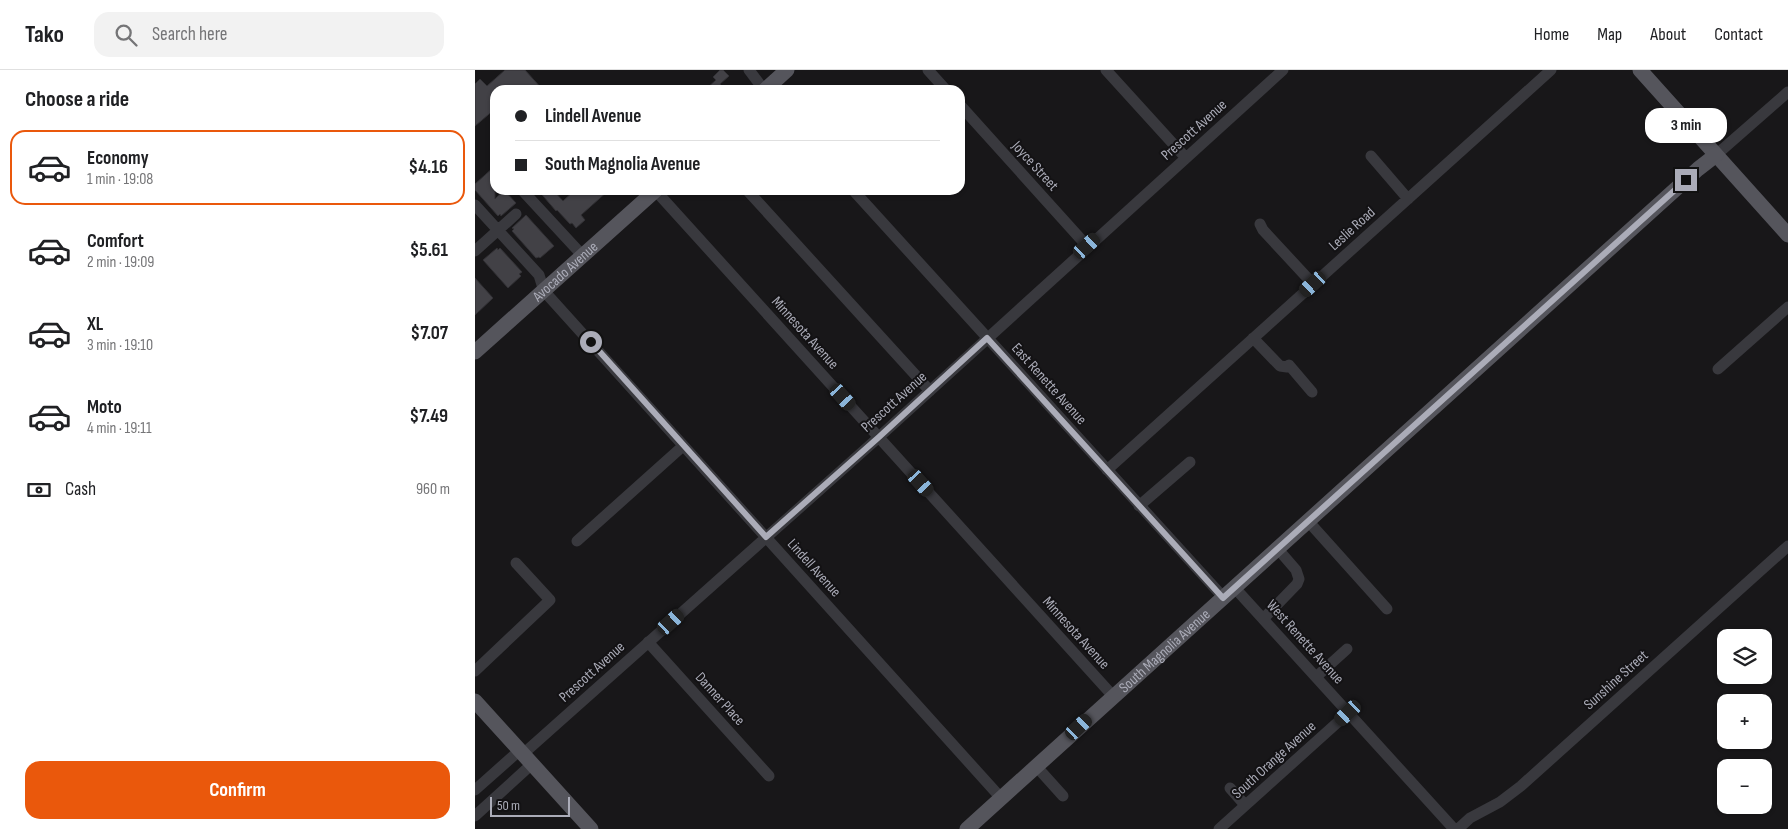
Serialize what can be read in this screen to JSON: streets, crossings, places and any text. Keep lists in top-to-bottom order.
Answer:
{
  "streets": {
    "main road": ["Avocado Avenue", "South Magnolia Avenue"],
    "street": [
      "Prescott Avenue",
      "Joyce Street",
      "Leslie Road",
      "Minnesota Avenue",
      "East Renette Avenue",
      "Lindell Avenue",
      "West Renette Avenue",
      "Sunshine Street",
      "Danner Place",
      "South Orange Avenue"
    ]
  },
  "crossings": [
    ["Prescott Avenue", "Joyce Street"],
    ["Prescott Avenue", "Minnesota Avenue"],
    ["Prescott Avenue", "East Renette Avenue"],
    ["Prescott Avenue", "Lindell Avenue"],
    ["Prescott Avenue", "Danner Place"],
    ["Leslie Road", "East Renette Avenue"],
    ["Avocado Avenue", "Lindell Avenue"],
    ["Minnesota Avenue", "South Magnolia Avenue"],
    ["East Renette Avenue", "South Magnolia Avenue"],
    ["Lindell Avenue", "South Magnolia Avenue"],
    ["West Renette Avenue", "South Magnolia Avenue"],
    ["West Renette Avenue", "South Orange Avenue"]
  ],
  "scale_bar": "50 m",
  "page": {
    "header": "Tako",
    "search": "Search here",
    "nav": [
      "Home",
      "Map",
      "About",
      "Contact"
    ],
    "heading": "Choose a ride",
    "banner": ["Lindell Avenue", "South Magnolia Avenue"],
    "bubble": "3 min",
    "list": [
      {
        "name": "Economy",
        "note": "1 min · 19:08",
        "value": "$4.16"
      },
      {
        "name": "Comfort",
        "note": "2 min · 19:09",
        "value": "$5.61"
      },
      {
        "name": "XL",
        "note": "3 min · 19:10",
        "value": "$7.07"
      },
      {
        "name": "Moto",
        "note": "4 min · 19:11",
        "value": "$7.49"
      }
    ],
    "pay": ["Cash", "960 m"],
    "map_buttons": ["+", "−"],
    "buttons": "Confirm",
    "scale": "50 m"
  }
}
